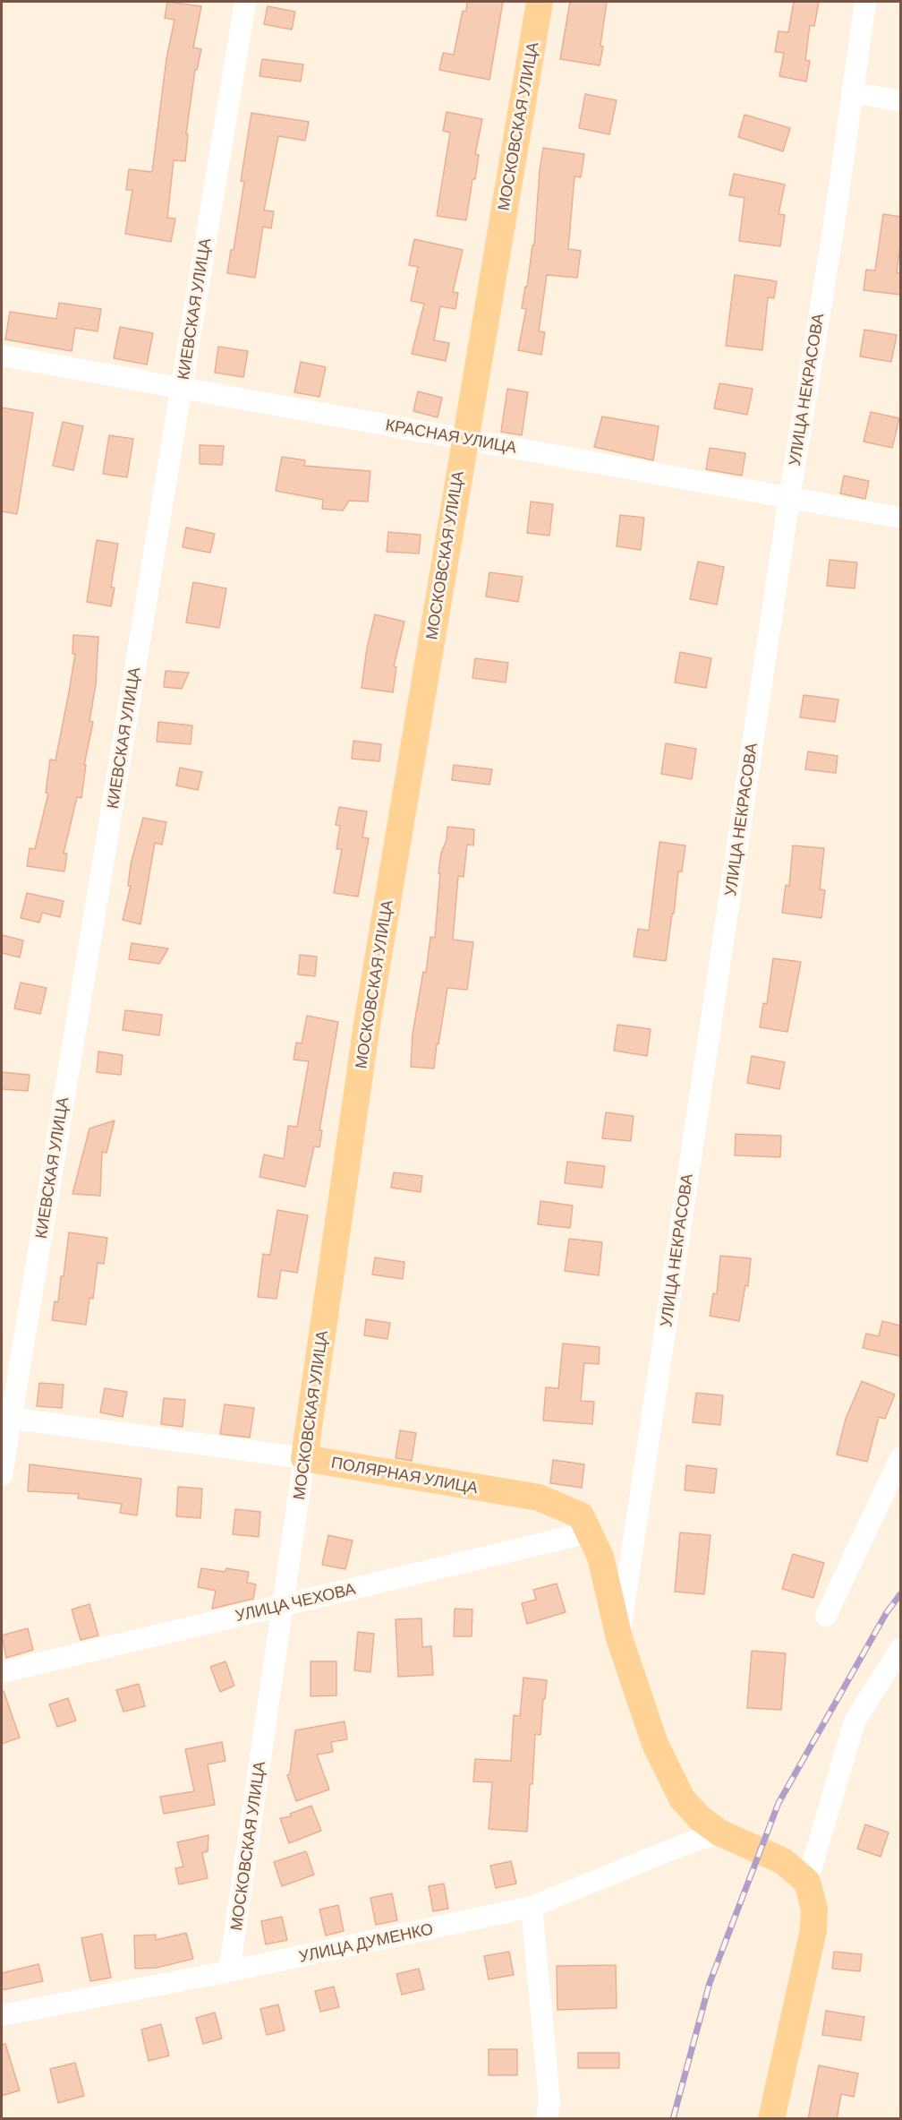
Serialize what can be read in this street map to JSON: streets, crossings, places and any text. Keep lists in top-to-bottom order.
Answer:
{
  "streets": {
    "main road": ["МОСКОВСКАЯ УЛИЦА", "ПОЛЯРНАЯ УЛИЦА"],
    "street": [
      "КИЕВСКАЯ УЛИЦА",
      "УЛИЦА НЕКРАСОВА",
      "КРАСНАЯ УЛИЦА",
      "УЛИЦА ЧЕХОВА",
      "УЛИЦА ДУМЕНКО"
    ]
  },
  "crossings": [
    ["МОСКОВСКАЯ УЛИЦА", "КРАСНАЯ УЛИЦА"],
    ["МОСКОВСКАЯ УЛИЦА", "ПОЛЯРНАЯ УЛИЦА"],
    ["МОСКОВСКАЯ УЛИЦА", "УЛИЦА ЧЕХОВА"],
    ["МОСКОВСКАЯ УЛИЦА", "УЛИЦА ДУМЕНКО"],
    ["КИЕВСКАЯ УЛИЦА", "КРАСНАЯ УЛИЦА"],
    ["КИЕВСКАЯ УЛИЦА", "ПОЛЯРНАЯ УЛИЦА"],
    ["УЛИЦА НЕКРАСОВА", "КРАСНАЯ УЛИЦА"],
    ["УЛИЦА НЕКРАСОВА", "ПОЛЯРНАЯ УЛИЦА"],
    ["ПОЛЯРНАЯ УЛИЦА", "УЛИЦА ЧЕХОВА"],
    ["ПОЛЯРНАЯ УЛИЦА", "УЛИЦА ДУМЕНКО"]
  ]
}
